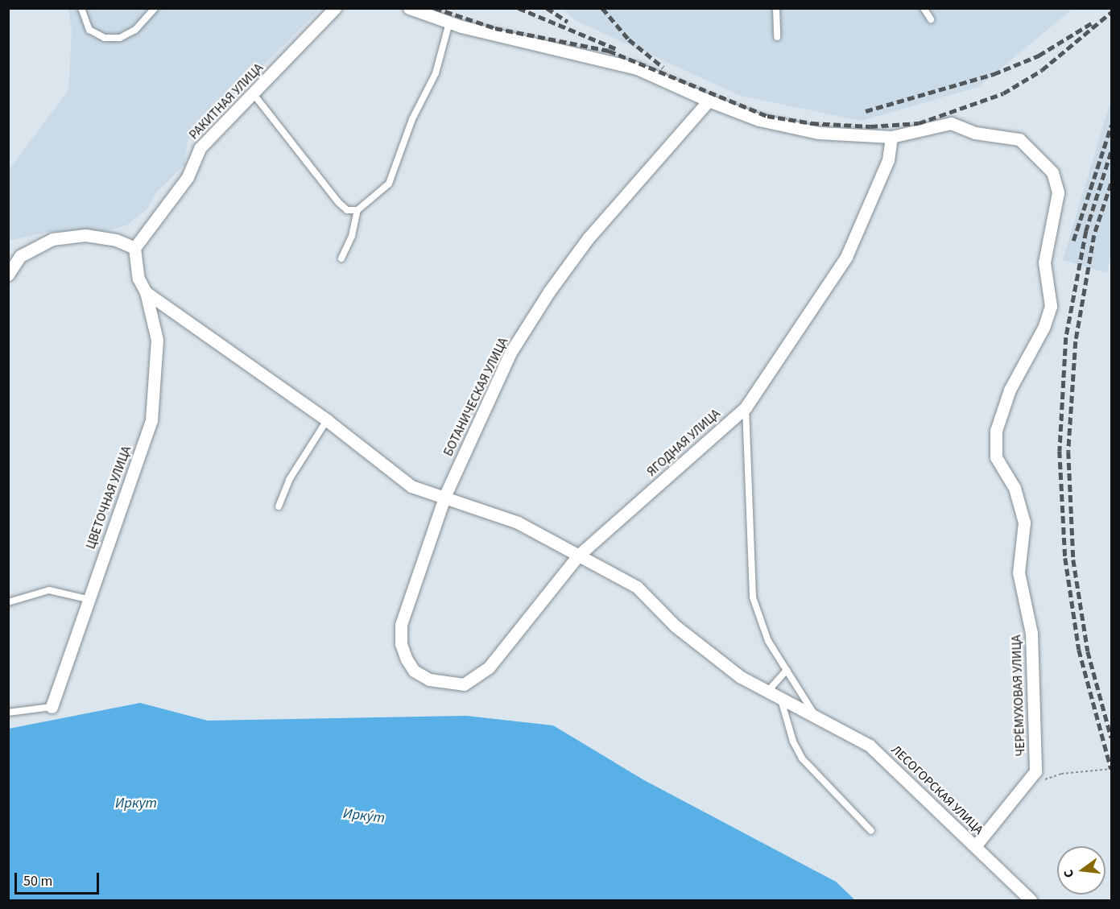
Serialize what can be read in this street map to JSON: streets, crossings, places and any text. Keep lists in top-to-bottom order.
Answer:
{
  "streets": {
    "street": [
      "РАКИТНАЯ УЛИЦА",
      "БОТАНИЧЕСКАЯ УЛИЦА",
      "ЯГОДНАЯ УЛИЦА",
      "ЦВЕТОЧНАЯ УЛИЦА",
      "ЧЕРЁМУХОВАЯ УЛИЦА",
      "ЛЕСОГОРСКАЯ УЛИЦА"
    ]
  },
  "crossings": [
    ["РАКИТНАЯ УЛИЦА", "ЦВЕТОЧНАЯ УЛИЦА"],
    ["БОТАНИЧЕСКАЯ УЛИЦА", "ЯГОДНАЯ УЛИЦА"],
    ["БОТАНИЧЕСКАЯ УЛИЦА", "ЧЕРЁМУХОВАЯ УЛИЦА"],
    ["БОТАНИЧЕСКАЯ УЛИЦА", "ЛЕСОГОРСКАЯ УЛИЦА"],
    ["ЯГОДНАЯ УЛИЦА", "ЧЕРЁМУХОВАЯ УЛИЦА"],
    ["ЯГОДНАЯ УЛИЦА", "ЛЕСОГОРСКАЯ УЛИЦА"],
    ["ЦВЕТОЧНАЯ УЛИЦА", "ЛЕСОГОРСКАЯ УЛИЦА"],
    ["ЧЕРЁМУХОВАЯ УЛИЦА", "ЛЕСОГОРСКАЯ УЛИЦА"]
  ],
  "water": ["Иркут", "Ирку́т"],
  "scale_bar": "50 m",
  "north": "left"
}
